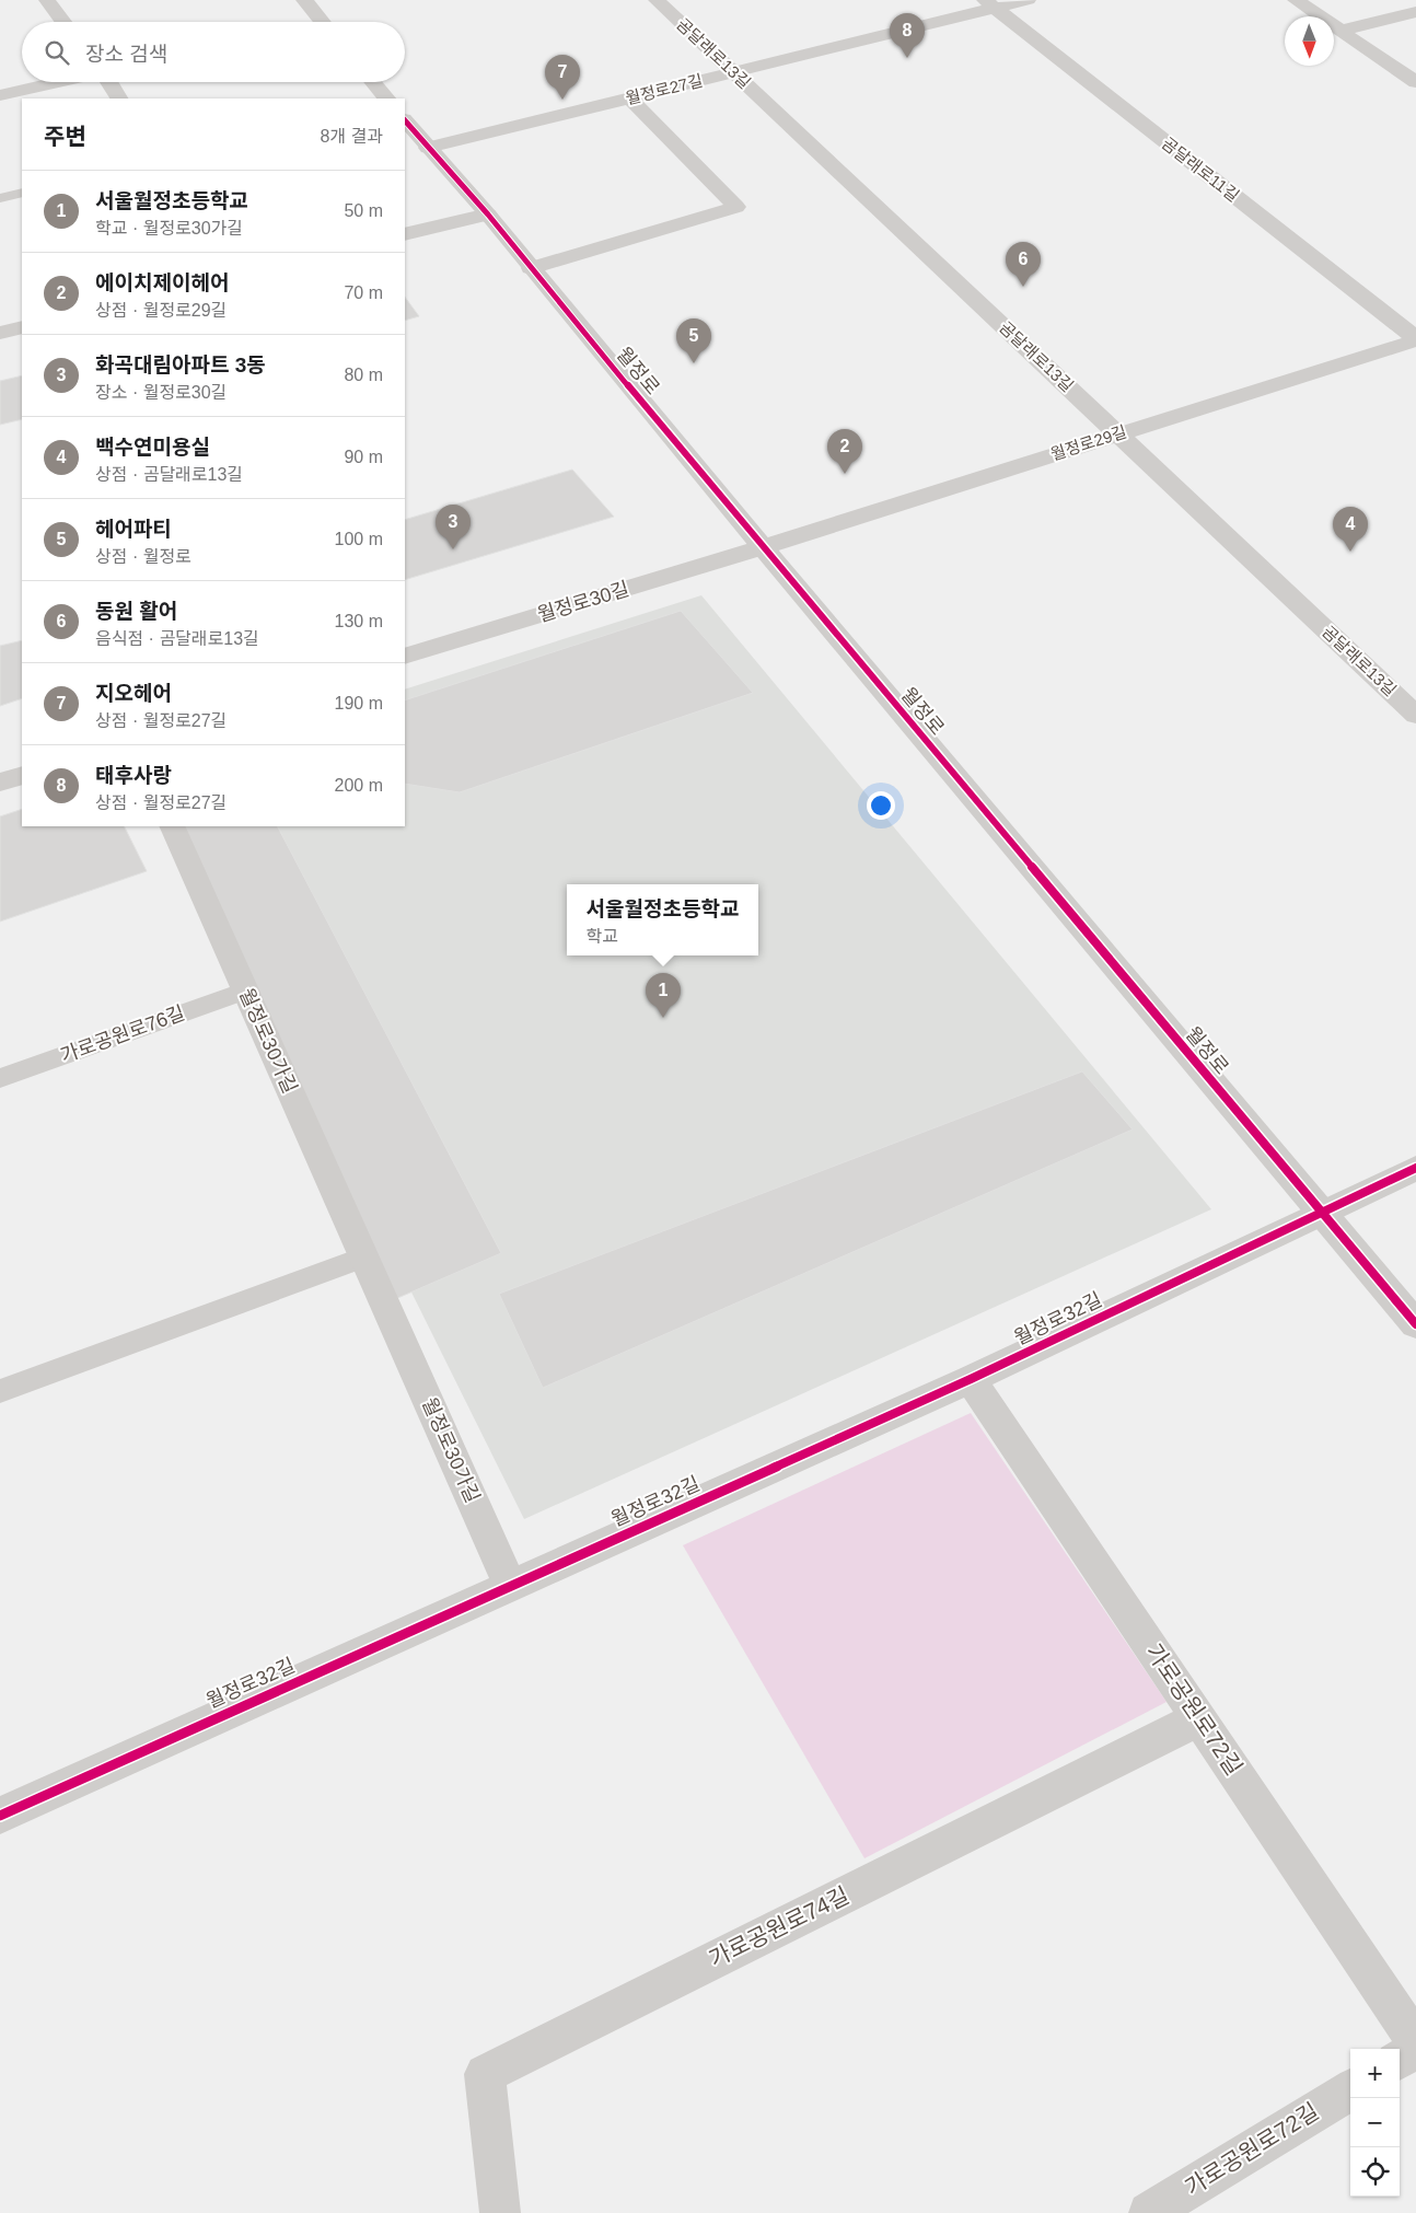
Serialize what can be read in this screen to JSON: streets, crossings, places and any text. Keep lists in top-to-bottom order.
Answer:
{
  "streets": {
    "street": [
      "곰달래로13길",
      "월정로27길",
      "곰달래로11길",
      "월정로",
      "월정로29길",
      "월정로30길",
      "월정로30가길",
      "월정로32길",
      "가로공원로72길",
      "가로공원로74길"
    ],
    "lane": ["가로공원로76길"]
  },
  "crossings": [
    ["곰달래로13길", "월정로27길"],
    ["곰달래로13길", "월정로29길"],
    ["월정로27길", "곰달래로11길"],
    ["월정로27길", "월정로"],
    ["곰달래로11길", "월정로29길"],
    ["월정로", "월정로29길"],
    ["월정로", "월정로30길"],
    ["월정로", "월정로32길"],
    ["월정로29길", "월정로30길"],
    ["가로공원로76길", "월정로30가길"],
    ["월정로30가길", "월정로32길"],
    ["월정로32길", "가로공원로72길"],
    ["가로공원로72길", "가로공원로74길"]
  ],
  "north": "bottom",
  "page": {
    "pins": [
      "8",
      "7",
      "6",
      "5",
      "2",
      "3",
      "4",
      "1"
    ],
    "search": "장소 검색",
    "heading": ["주변", "8개 결과"],
    "list": [
      {
        "mark": "1",
        "name": "서울월정초등학교",
        "note": "학교 · 월정로30가길",
        "value": "50 m"
      },
      {
        "mark": "2",
        "name": "에이치제이헤어",
        "note": "상점 · 월정로29길",
        "value": "70 m"
      },
      {
        "mark": "3",
        "name": "화곡대림아파트 3동",
        "note": "장소 · 월정로30길",
        "value": "80 m"
      },
      {
        "mark": "4",
        "name": "백수연미용실",
        "note": "상점 · 곰달래로13길",
        "value": "90 m"
      },
      {
        "mark": "5",
        "name": "헤어파티",
        "note": "상점 · 월정로",
        "value": "100 m"
      },
      {
        "mark": "6",
        "name": "동원 활어",
        "note": "음식점 · 곰달래로13길",
        "value": "130 m"
      },
      {
        "mark": "7",
        "name": "지오헤어",
        "note": "상점 · 월정로27길",
        "value": "190 m"
      },
      {
        "mark": "8",
        "name": "태후사랑",
        "note": "상점 · 월정로27길",
        "value": "200 m"
      }
    ],
    "popup": ["서울월정초등학교", "학교"],
    "map_buttons": ["+", "−"]
  }
}
